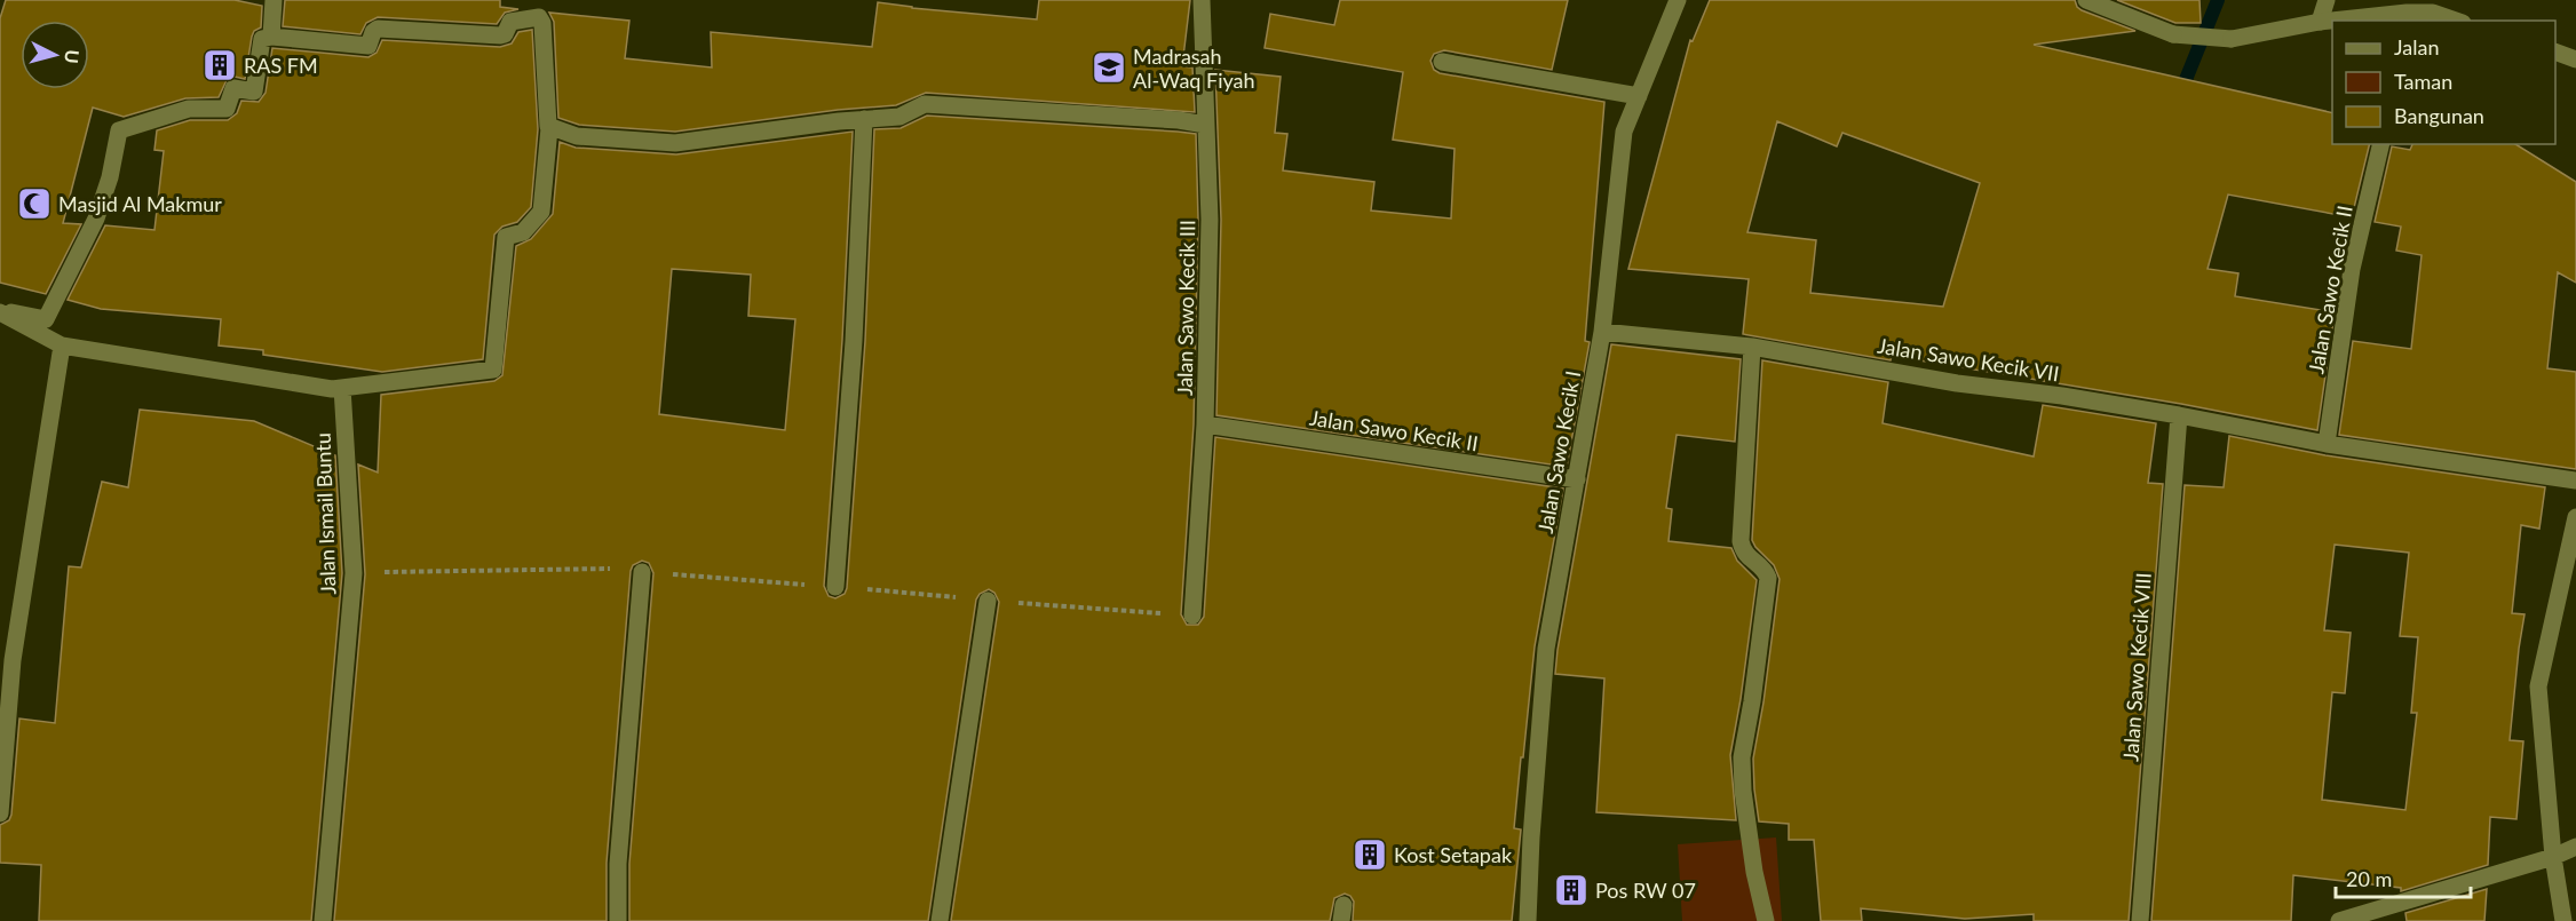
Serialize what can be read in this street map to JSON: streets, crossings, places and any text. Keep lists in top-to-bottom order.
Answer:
{
  "streets": {
    "street": [
      "Jalan Sawo Kecik II",
      "Jalan Sawo Kecik III",
      "Jalan Sawo Kecik VII",
      "Jalan Sawo Kecik I",
      "Jalan Ismail Buntu",
      "Jalan Sawo Kecik VIII"
    ]
  },
  "crossings": [
    ["Jalan Sawo Kecik II", "Jalan Sawo Kecik III"],
    ["Jalan Sawo Kecik II", "Jalan Sawo Kecik I"],
    ["Jalan Sawo Kecik VII", "Jalan Sawo Kecik I"],
    ["Jalan Sawo Kecik VII", "Jalan Sawo Kecik VIII"]
  ],
  "places": {
    "building": ["RAS FM", "Kost Setapak", "Pos RW 07"],
    "school or university": ["Madrasah Al-Waq Fiyah"],
    "mosque": ["Masjid Al Makmur"]
  },
  "legend": ["Jalan", "Taman", "Bangunan"],
  "scale_bar": "20 m",
  "north": "right"
}
